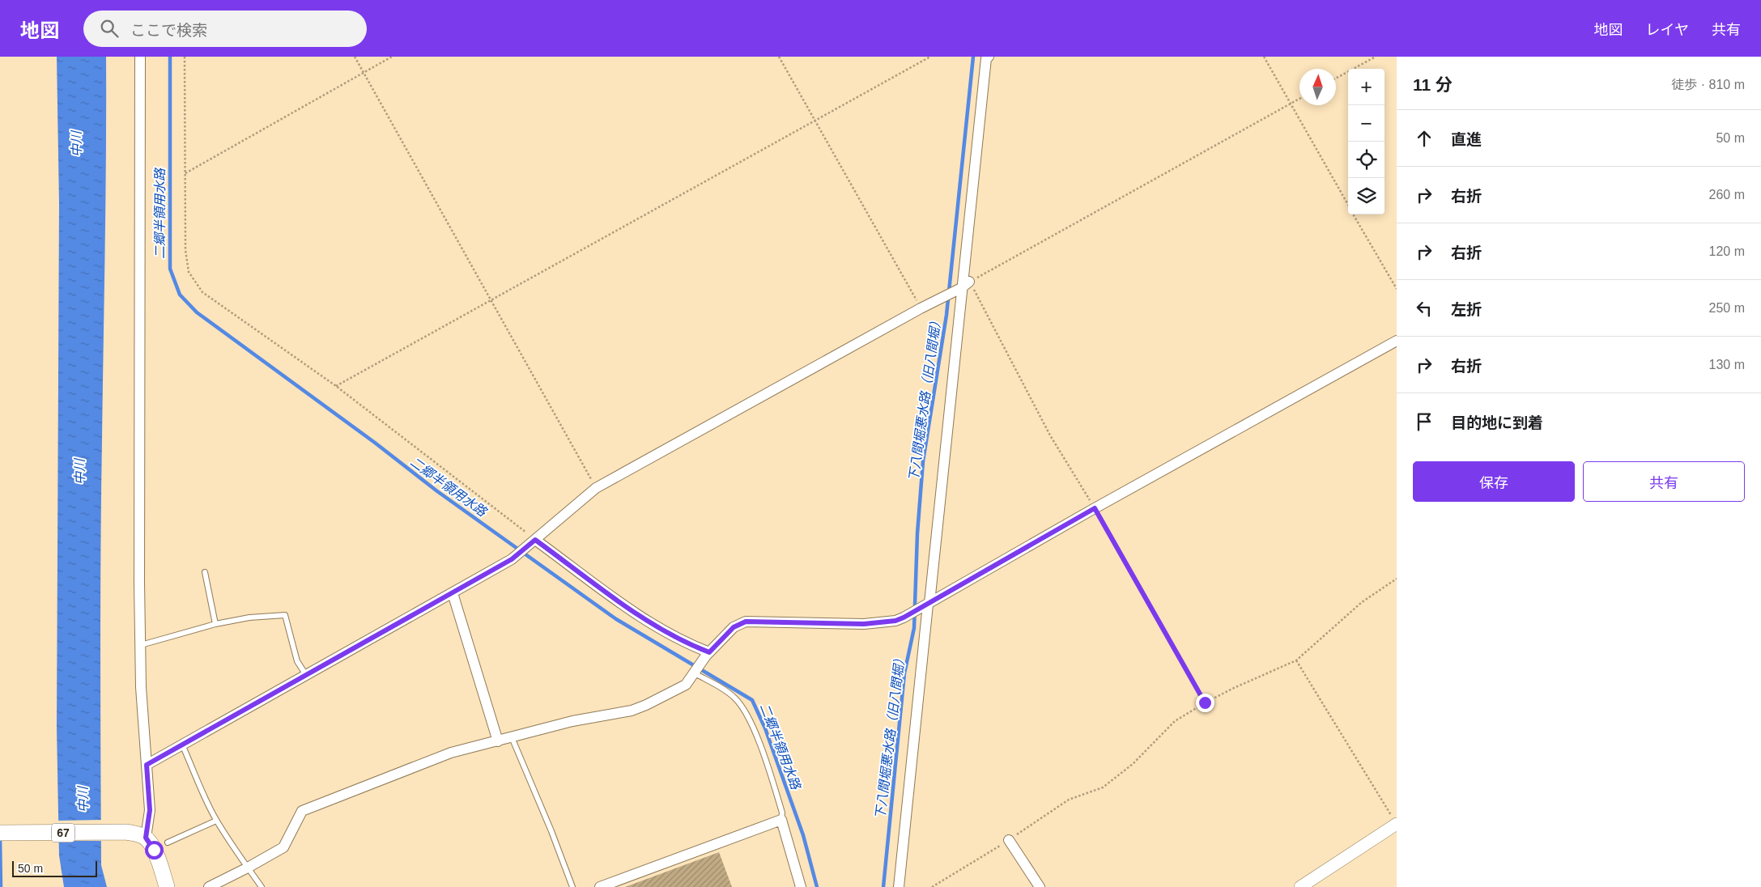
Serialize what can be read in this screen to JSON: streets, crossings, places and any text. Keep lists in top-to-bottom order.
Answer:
{
  "streets": {
    "main road": ["67"]
  },
  "water": ["中川", "二郷半領用水路", "下八間堀悪水路（旧八間堀）"],
  "scale_bar": "50 m",
  "north": "top",
  "page": {
    "header": "地図",
    "search": "ここで検索",
    "nav": ["地図", "レイヤ", "共有"],
    "heading": ["11 分", "徒歩 · 810 m"],
    "map_buttons": ["+", "−"],
    "list": [
      ["直進", "50 m"],
      ["右折", "260 m"],
      ["右折", "120 m"],
      ["左折", "250 m"],
      ["右折", "130 m"],
      "目的地に到着"
    ],
    "buttons": ["保存", "共有"],
    "scale": "50 m"
  }
}
